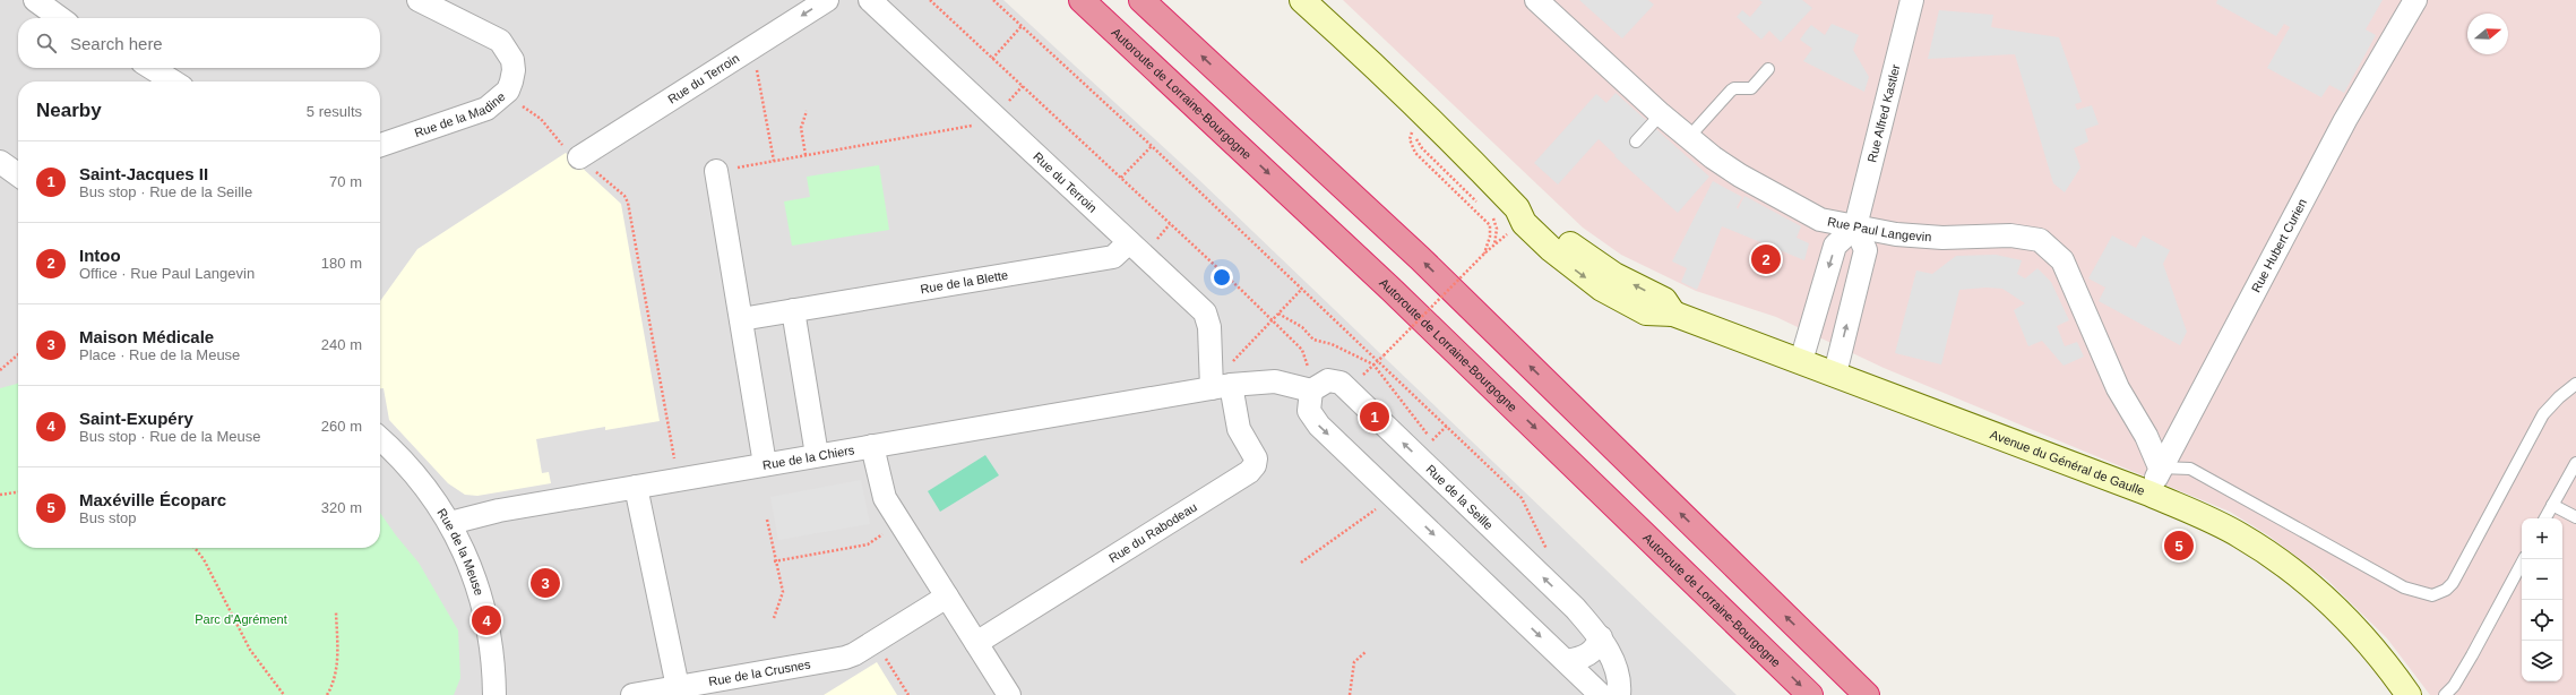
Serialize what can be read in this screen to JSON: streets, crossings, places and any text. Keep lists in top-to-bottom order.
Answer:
{
  "streets": {
    "highway": ["Autoroute de Lorraine-Bourgogne"],
    "main road": ["Avenue du Général de Gaulle"],
    "street": [
      "Rue du Terroin",
      "Rue de la Madine",
      "Rue Alfred Kastler",
      "Rue Paul Langevin",
      "Rue Hubert Curien",
      "Rue de la Blette",
      "Rue de la Chiers",
      "Rue de la Seille",
      "Rue du Rabodeau",
      "Rue de la Meuse",
      "Rue de la Crusnes"
    ]
  },
  "crossings": [
    ["Rue du Terroin", "Rue de la Blette"],
    ["Rue du Terroin", "Rue de la Chiers"],
    ["Rue du Terroin", "Rue du Rabodeau"],
    ["Rue Alfred Kastler", "Rue Paul Langevin"],
    ["Rue Paul Langevin", "Rue Hubert Curien"],
    ["Rue Hubert Curien", "Avenue du Général de Gaulle"],
    ["Rue de la Chiers", "Rue du Rabodeau"],
    ["Rue de la Chiers", "Rue de la Meuse"]
  ],
  "parks": ["Parc d'Agrément"],
  "north": "right",
  "page": {
    "search": "Search here",
    "heading": ["Nearby", "5 results"],
    "list": [
      {
        "mark": "1",
        "name": "Saint-Jacques II",
        "note": "Bus stop · Rue de la Seille",
        "value": "70 m"
      },
      {
        "mark": "2",
        "name": "Intoo",
        "note": "Office · Rue Paul Langevin",
        "value": "180 m"
      },
      {
        "mark": "3",
        "name": "Maison Médicale",
        "note": "Place · Rue de la Meuse",
        "value": "240 m"
      },
      {
        "mark": "4",
        "name": "Saint-Exupéry",
        "note": "Bus stop · Rue de la Meuse",
        "value": "260 m"
      },
      {
        "mark": "5",
        "name": "Maxéville Écoparc",
        "note": "Bus stop",
        "value": "320 m"
      }
    ],
    "pins": [
      "2",
      "1",
      "5",
      "3",
      "4"
    ],
    "map_buttons": ["+", "−"]
  }
}
